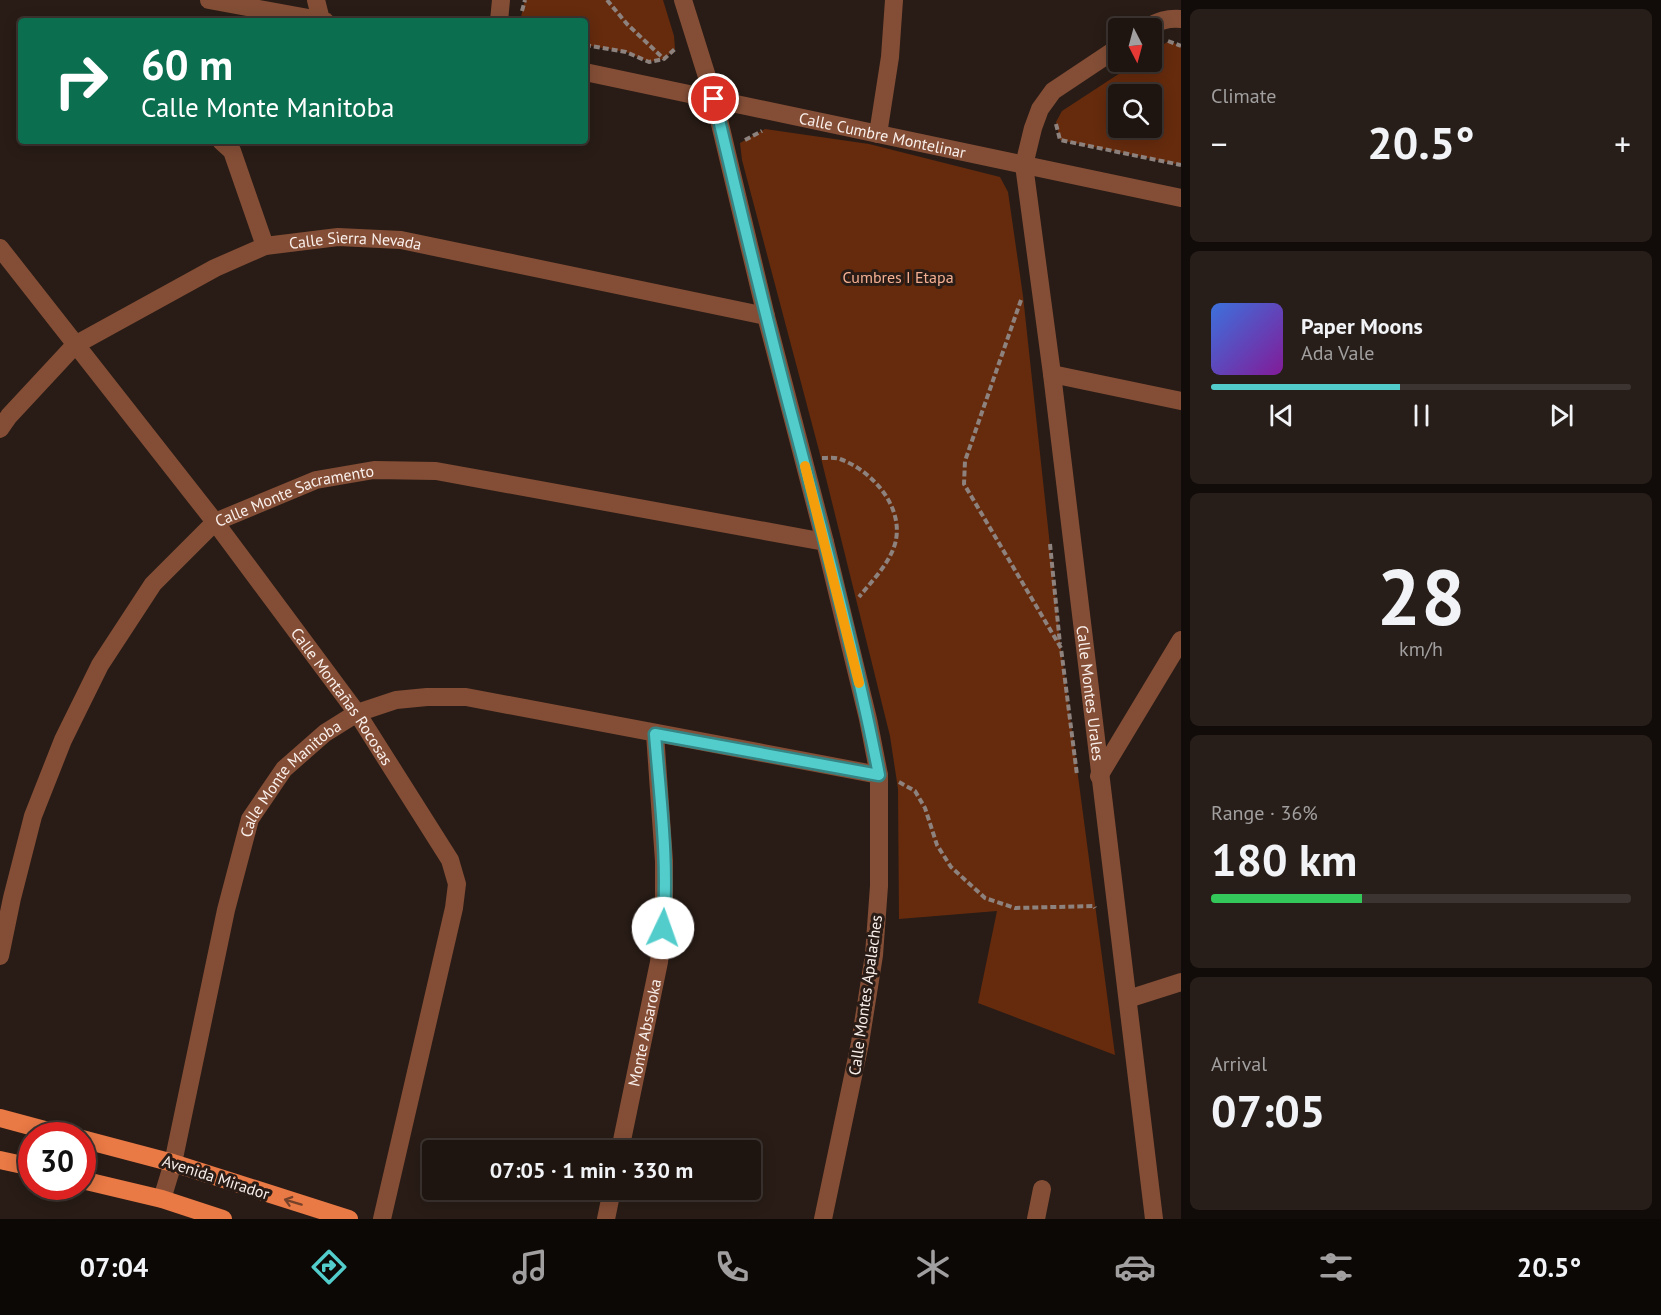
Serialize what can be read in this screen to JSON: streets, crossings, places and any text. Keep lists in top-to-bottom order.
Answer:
{
  "streets": {
    "main road": ["Avenida Mirador"],
    "street": [
      "Calle Cumbre Montelinar",
      "Calle Sierra Nevada",
      "Calle Monte Sacramento",
      "Calle Montes Urales",
      "Calle Montañas Rocosas",
      "Calle Monte Manitoba",
      "Calle Montes Apalaches",
      "Monte Absaroka"
    ]
  },
  "crossings": [
    ["Calle Cumbre Montelinar", "Calle Montes Urales"],
    ["Calle Cumbre Montelinar", "Calle Montes Apalaches"],
    ["Calle Sierra Nevada", "Calle Montañas Rocosas"],
    ["Calle Sierra Nevada", "Calle Montes Apalaches"],
    ["Calle Monte Sacramento", "Calle Montañas Rocosas"],
    ["Calle Monte Sacramento", "Calle Montes Apalaches"],
    ["Calle Montañas Rocosas", "Calle Monte Manitoba"],
    ["Calle Monte Manitoba", "Calle Montes Apalaches"],
    ["Calle Monte Manitoba", "Monte Absaroka"],
    ["Calle Monte Manitoba", "Avenida Mirador"]
  ],
  "parks": ["Cumbres I Etapa"],
  "north": "bottom",
  "page": {
    "tile": [
      "Climate",
      ["28", "km/h"],
      ["Range · 36%", "180 km"],
      ["Arrival", "07:05"]
    ],
    "turn": ["60 m", "Calle Monte Manitoba"],
    "heat": ["−", "20.5°", "+"],
    "song": ["Paper Moons", "Ada Vale"],
    "limit": "30",
    "trip": "07:05 · 1 min · 330 m",
    "tabs": ["07:04", "20.5°"]
  }
}
